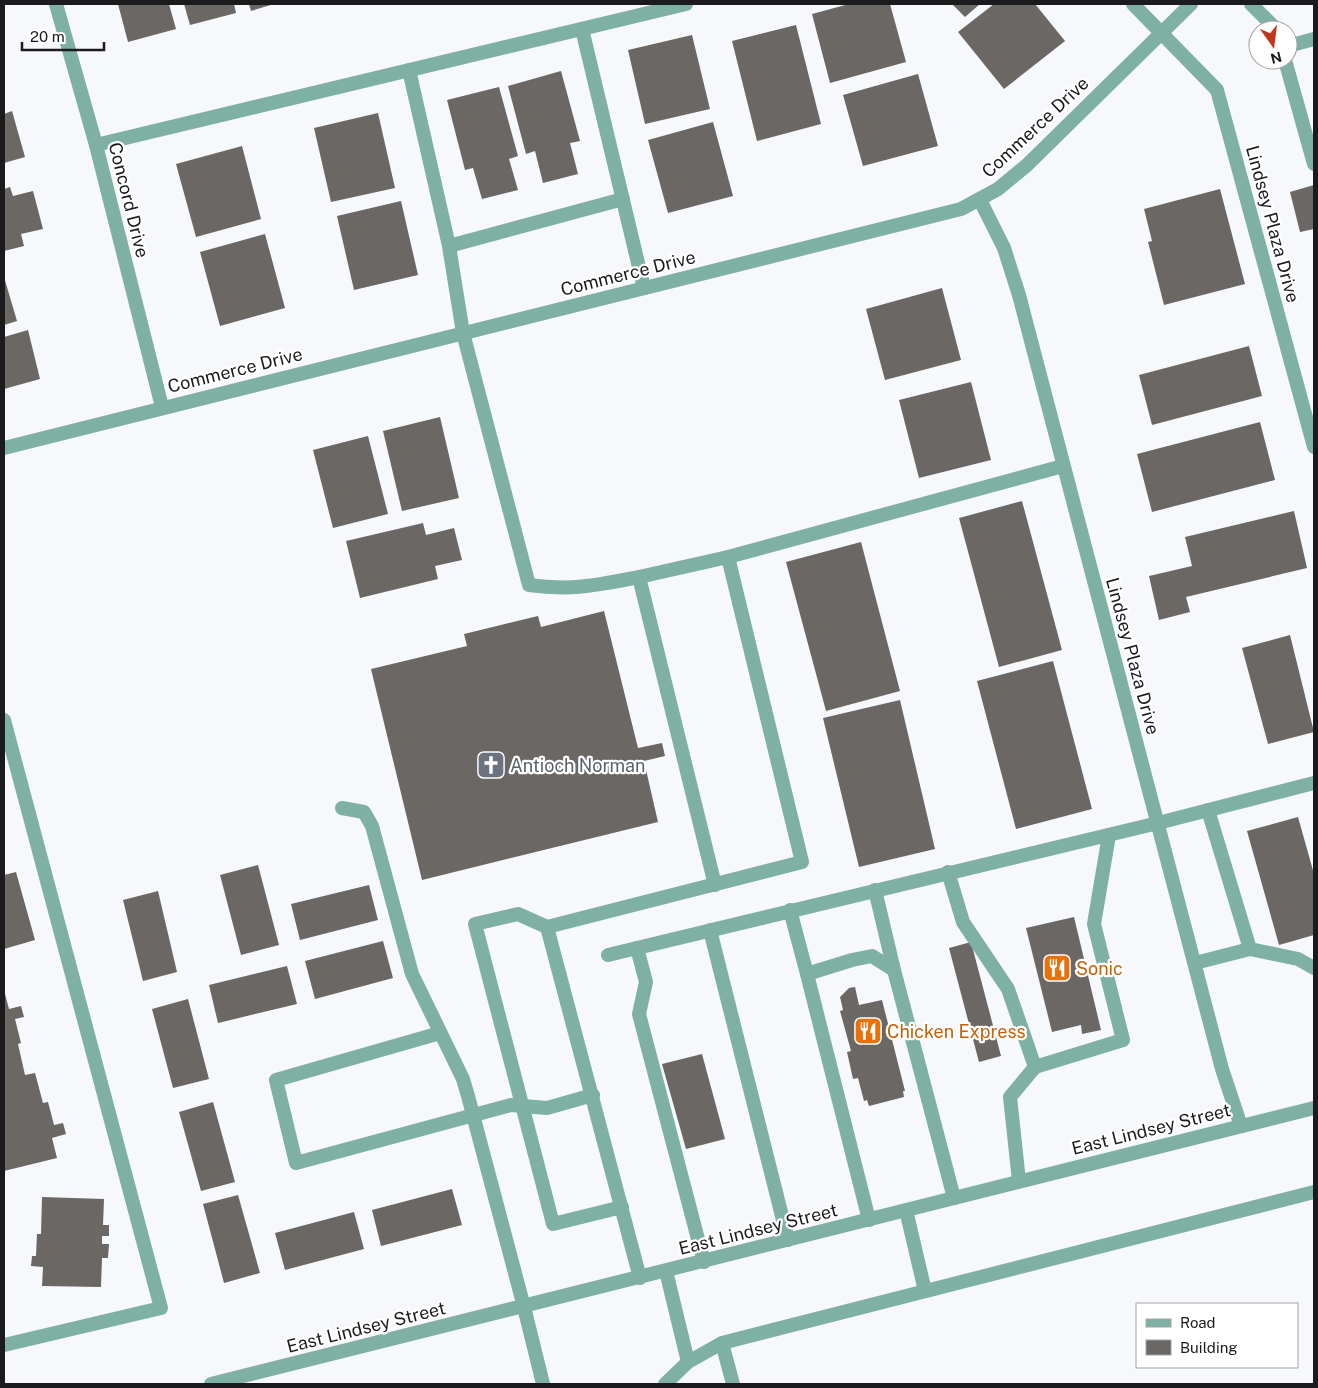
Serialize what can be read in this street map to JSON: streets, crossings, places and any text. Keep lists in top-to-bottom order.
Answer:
{
  "streets": {
    "street": [
      "Commerce Drive",
      "Concord Drive",
      "Lindsey Plaza Drive",
      "East Lindsey Street"
    ]
  },
  "crossings": [
    ["Commerce Drive", "Concord Drive"],
    ["Commerce Drive", "Lindsey Plaza Drive"],
    ["Lindsey Plaza Drive", "East Lindsey Street"]
  ],
  "places": {
    "church": ["Antioch Norman"],
    "restaurant": ["Sonic", "Chicken Express"]
  },
  "legend": ["Road", "Building"],
  "scale_bar": "20 m",
  "north": "bottom"
}
